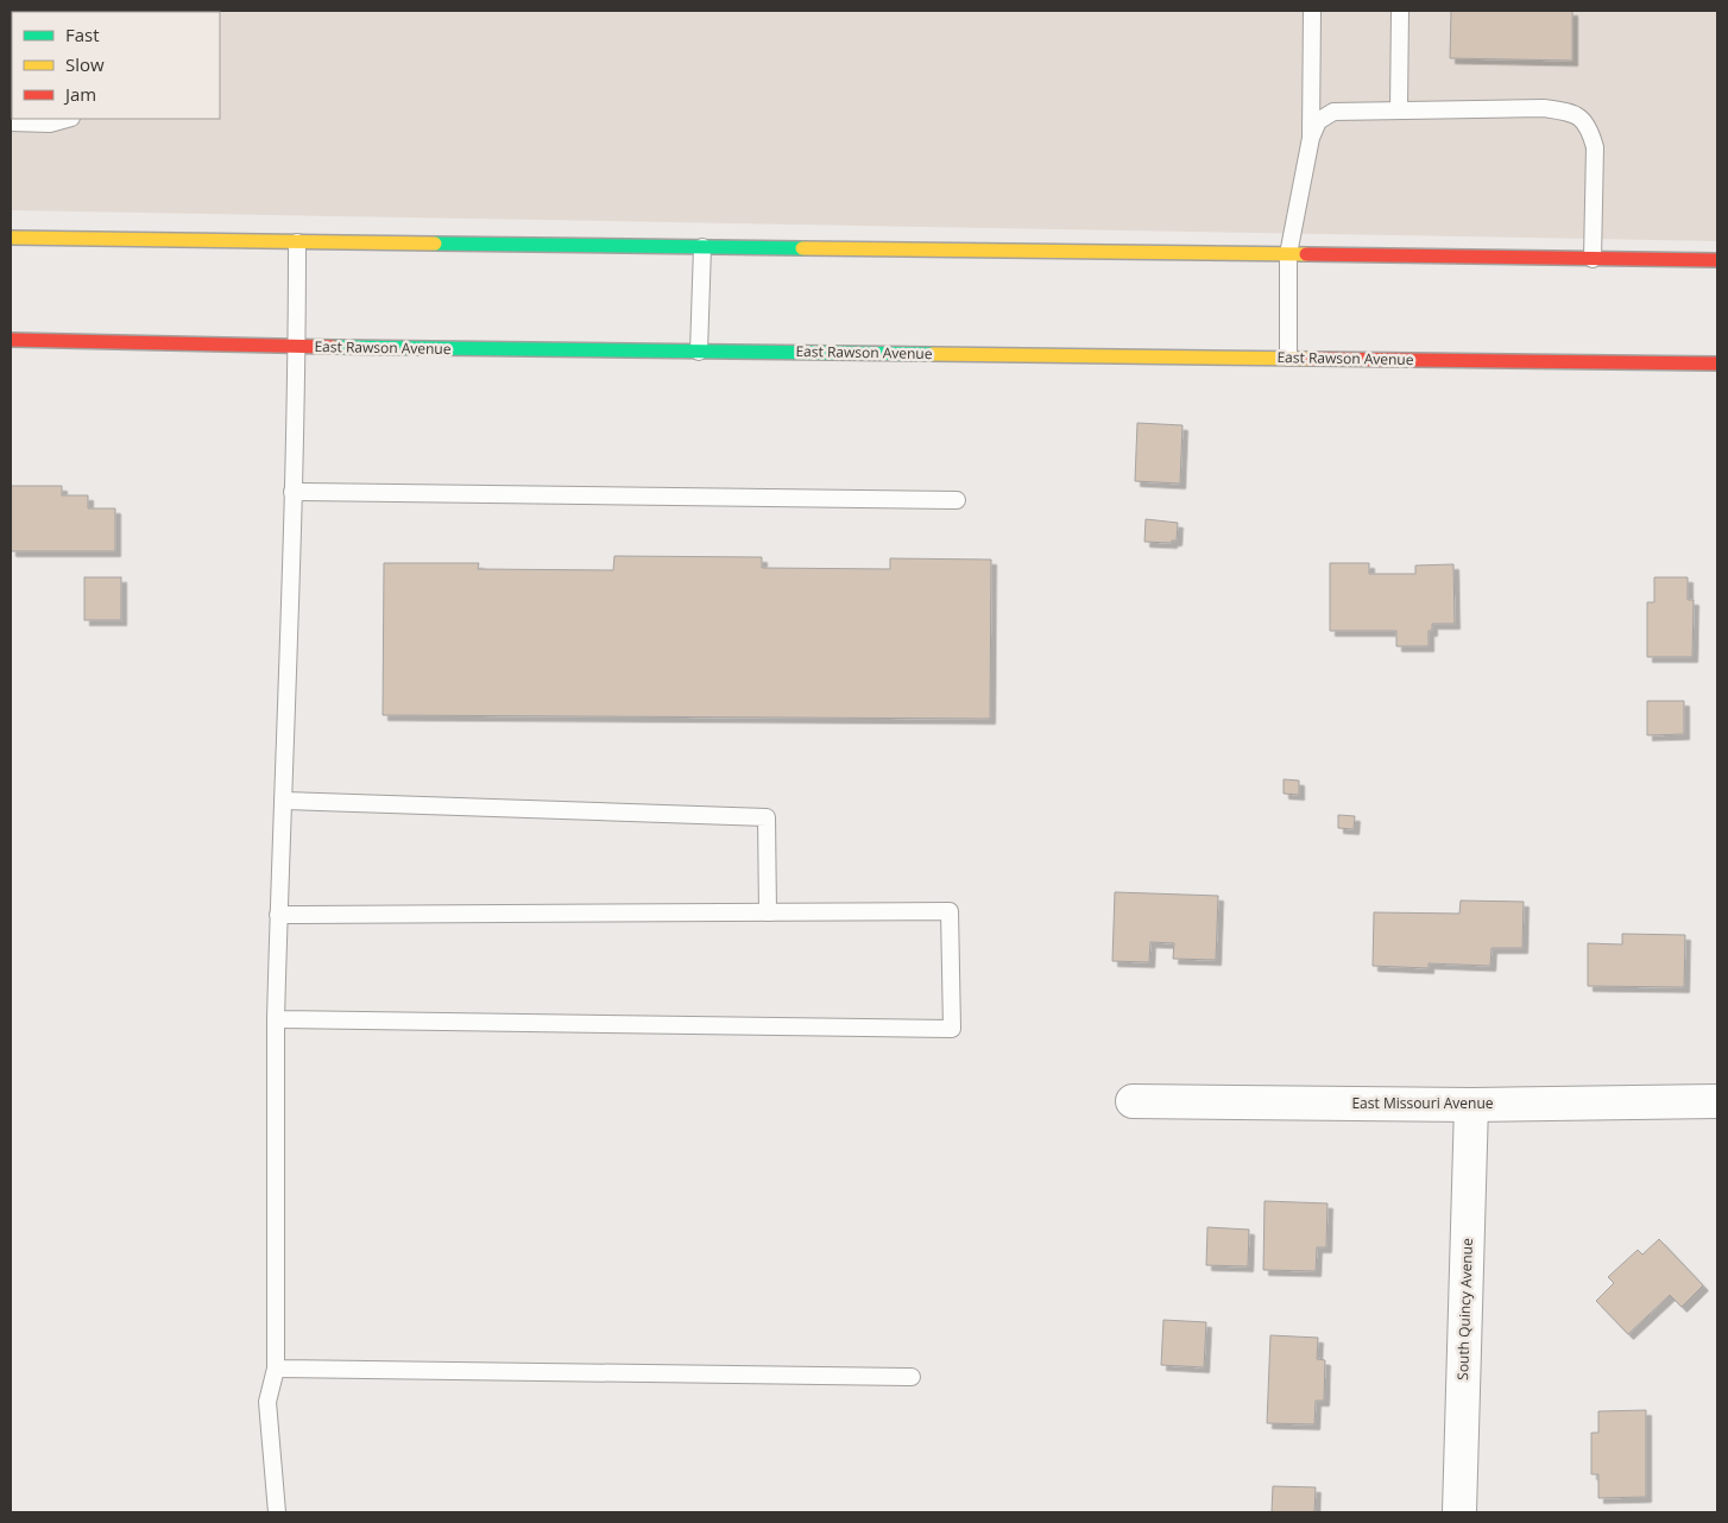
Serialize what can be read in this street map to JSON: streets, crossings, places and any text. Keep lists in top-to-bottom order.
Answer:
{
  "streets": {
    "main road": ["East Rawson Avenue"],
    "street": ["East Missouri Avenue", "South Quincy Avenue"]
  },
  "crossings": [
    ["East Missouri Avenue", "South Quincy Avenue"]
  ],
  "legend": ["Fast", "Slow", "Jam"]
}
